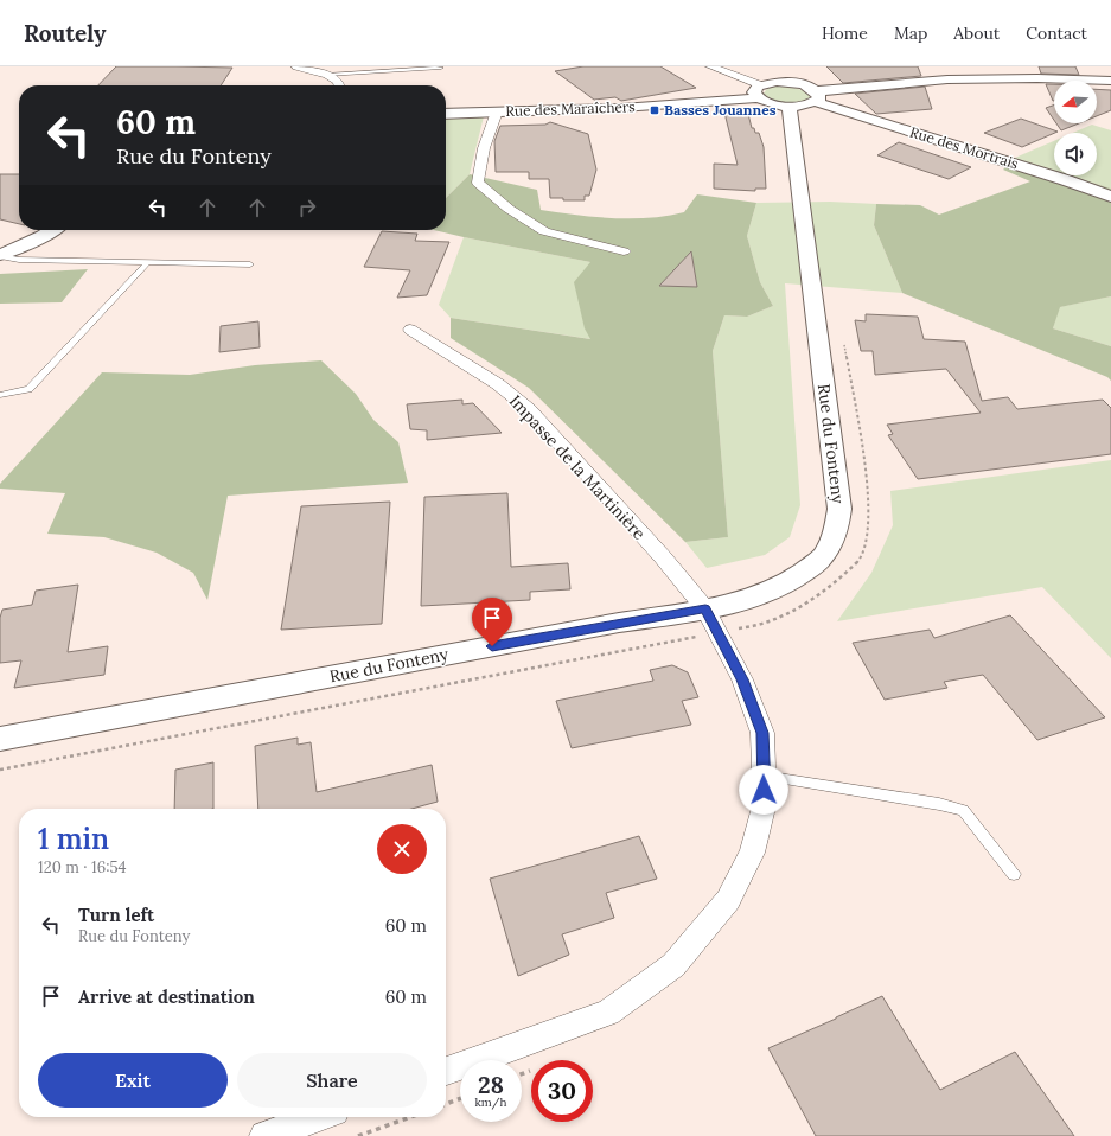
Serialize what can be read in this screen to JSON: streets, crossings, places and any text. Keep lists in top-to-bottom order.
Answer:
{
  "streets": {
    "street": [
      "Rue des Maraîchers",
      "Rue des Mortrais",
      "Rue du Fonteny",
      "Impasse de la Martinière"
    ]
  },
  "crossings": [
    ["Rue du Fonteny", "Impasse de la Martinière"]
  ],
  "places": {
    "transit": ["Basses Jouannes"]
  },
  "north": "left",
  "page": {
    "header": "Routely",
    "nav": [
      "Home",
      "Map",
      "About",
      "Contact"
    ],
    "turn": ["60 m", "Rue du Fonteny"],
    "heading": ["1 min", "120 m · 16:54"],
    "list": [
      {
        "name": "Turn left",
        "note": "Rue du Fonteny",
        "value": "60 m"
      },
      {
        "name": "Arrive at destination",
        "value": "60 m"
      }
    ],
    "buttons": ["Exit", "Share"],
    "speed": "28 km/h",
    "limit": "30"
  }
}
